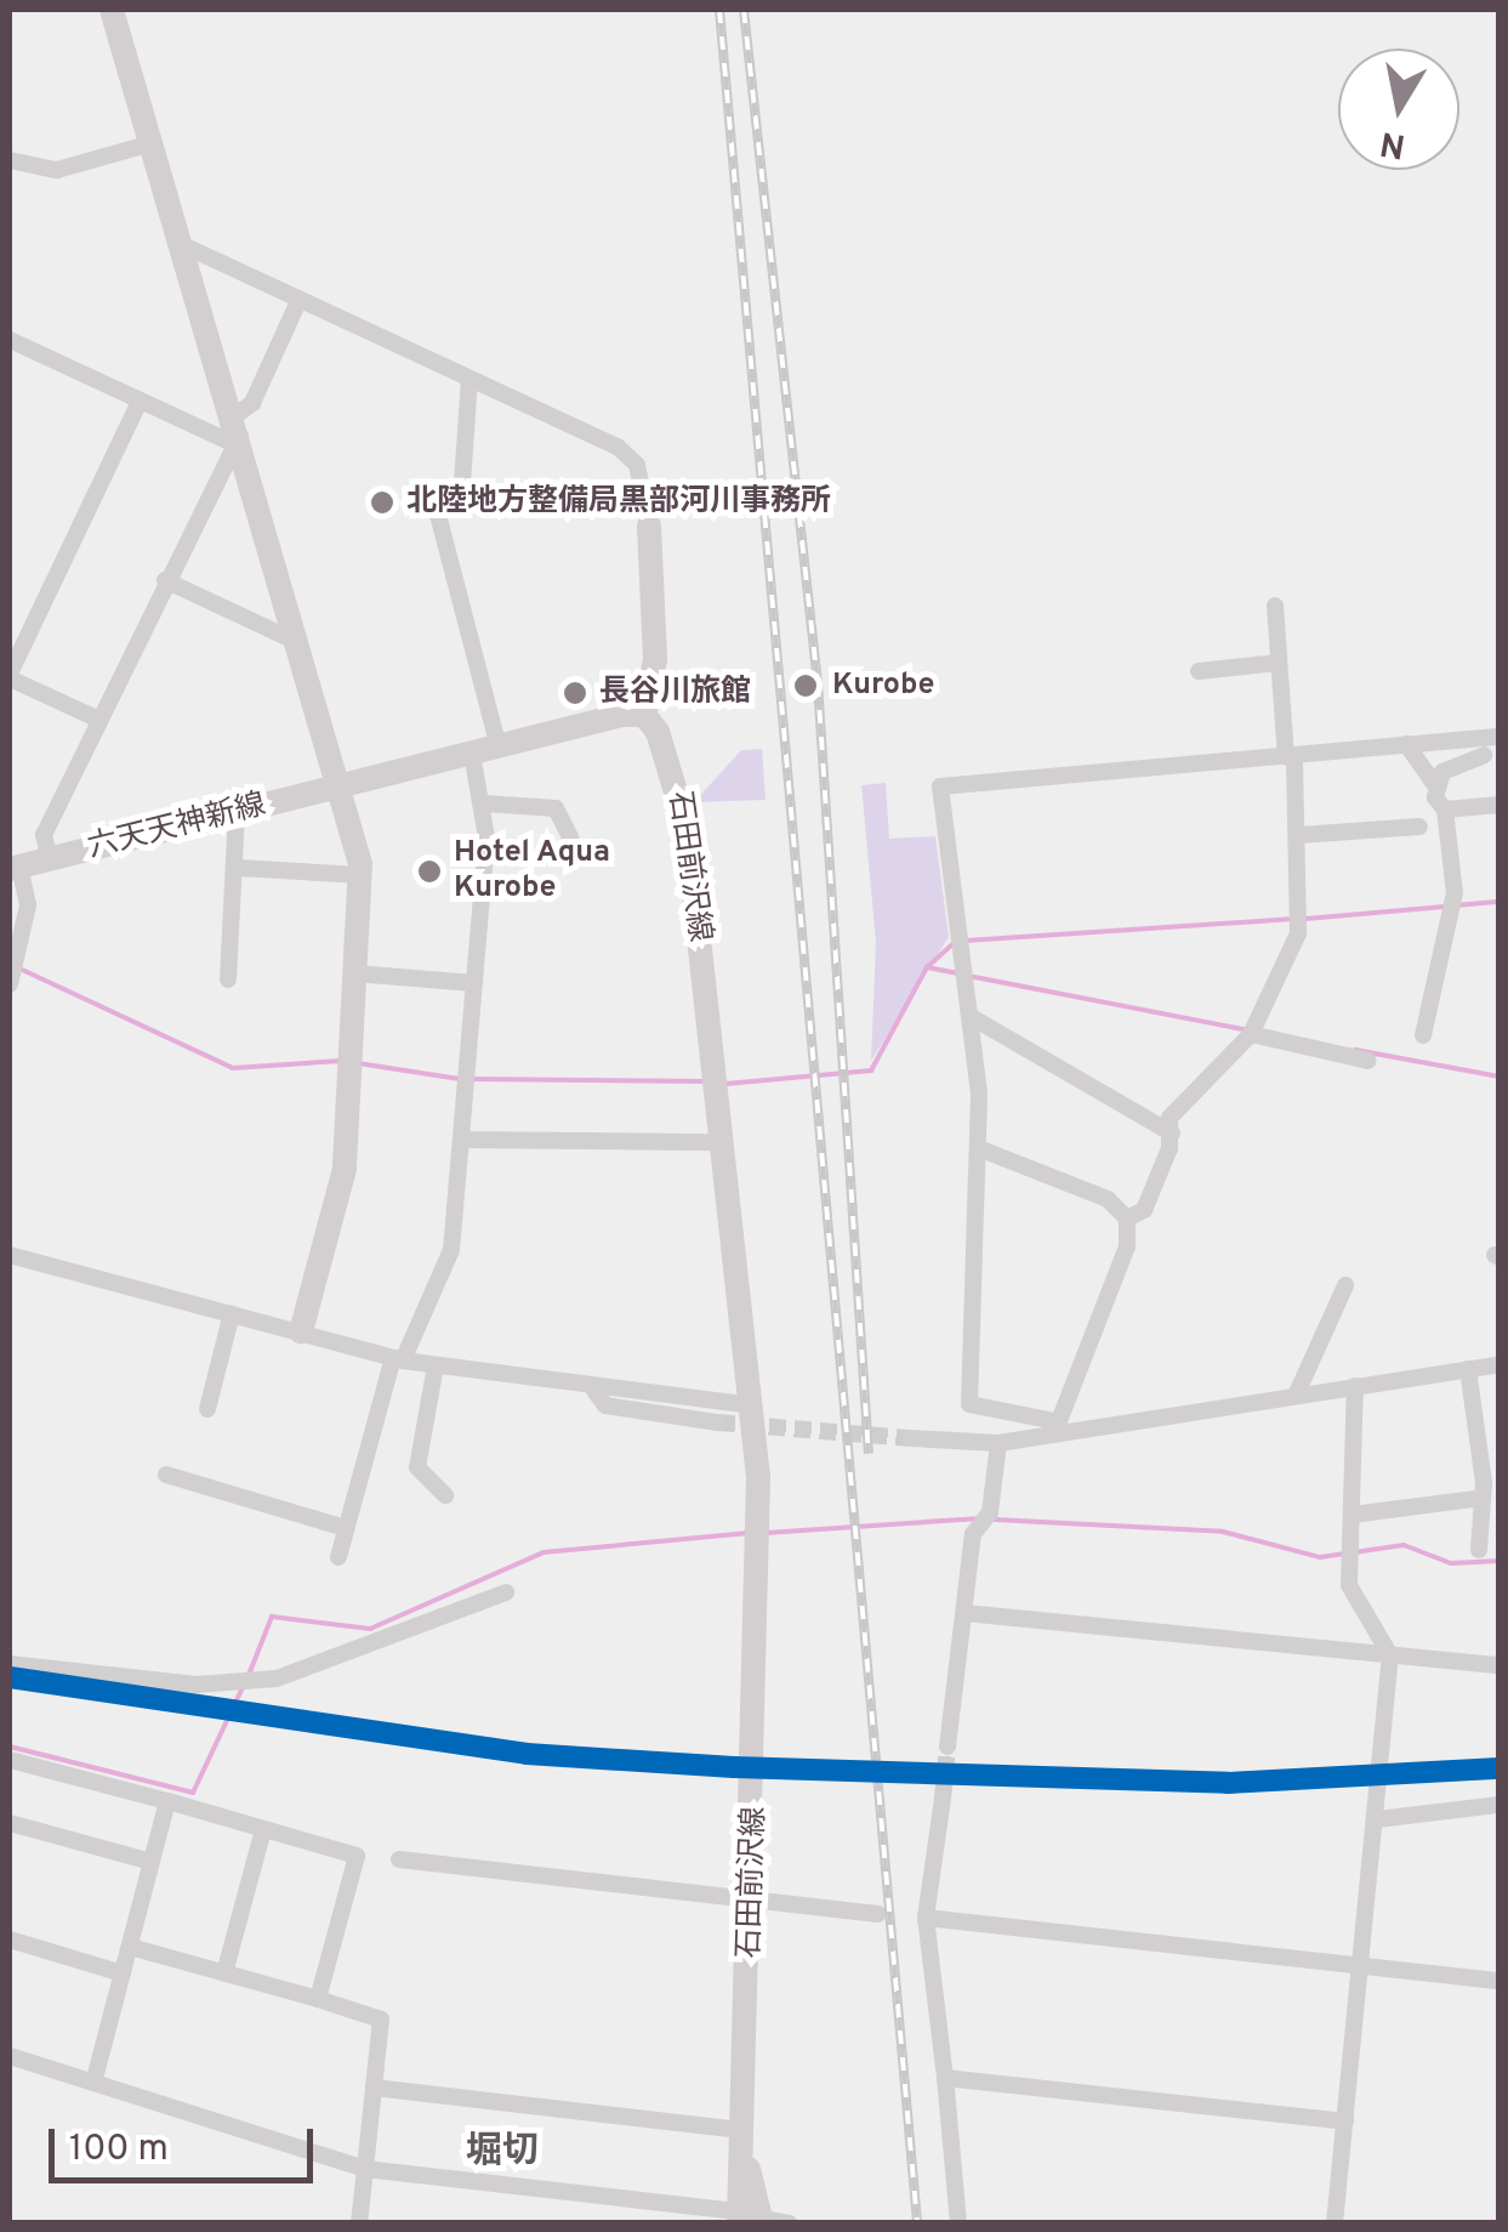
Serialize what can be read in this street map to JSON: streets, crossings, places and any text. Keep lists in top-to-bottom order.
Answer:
{
  "streets": {
    "main road": ["六天天神新線", "石田前沢線"]
  },
  "districts": ["堀切"],
  "places": [
    "北陸地方整備局黒部河川事務所",
    "Kurobe",
    "長谷川旅館",
    "Hotel Aqua Kurobe"
  ],
  "scale_bar": "100 m",
  "north": "bottom"
}
